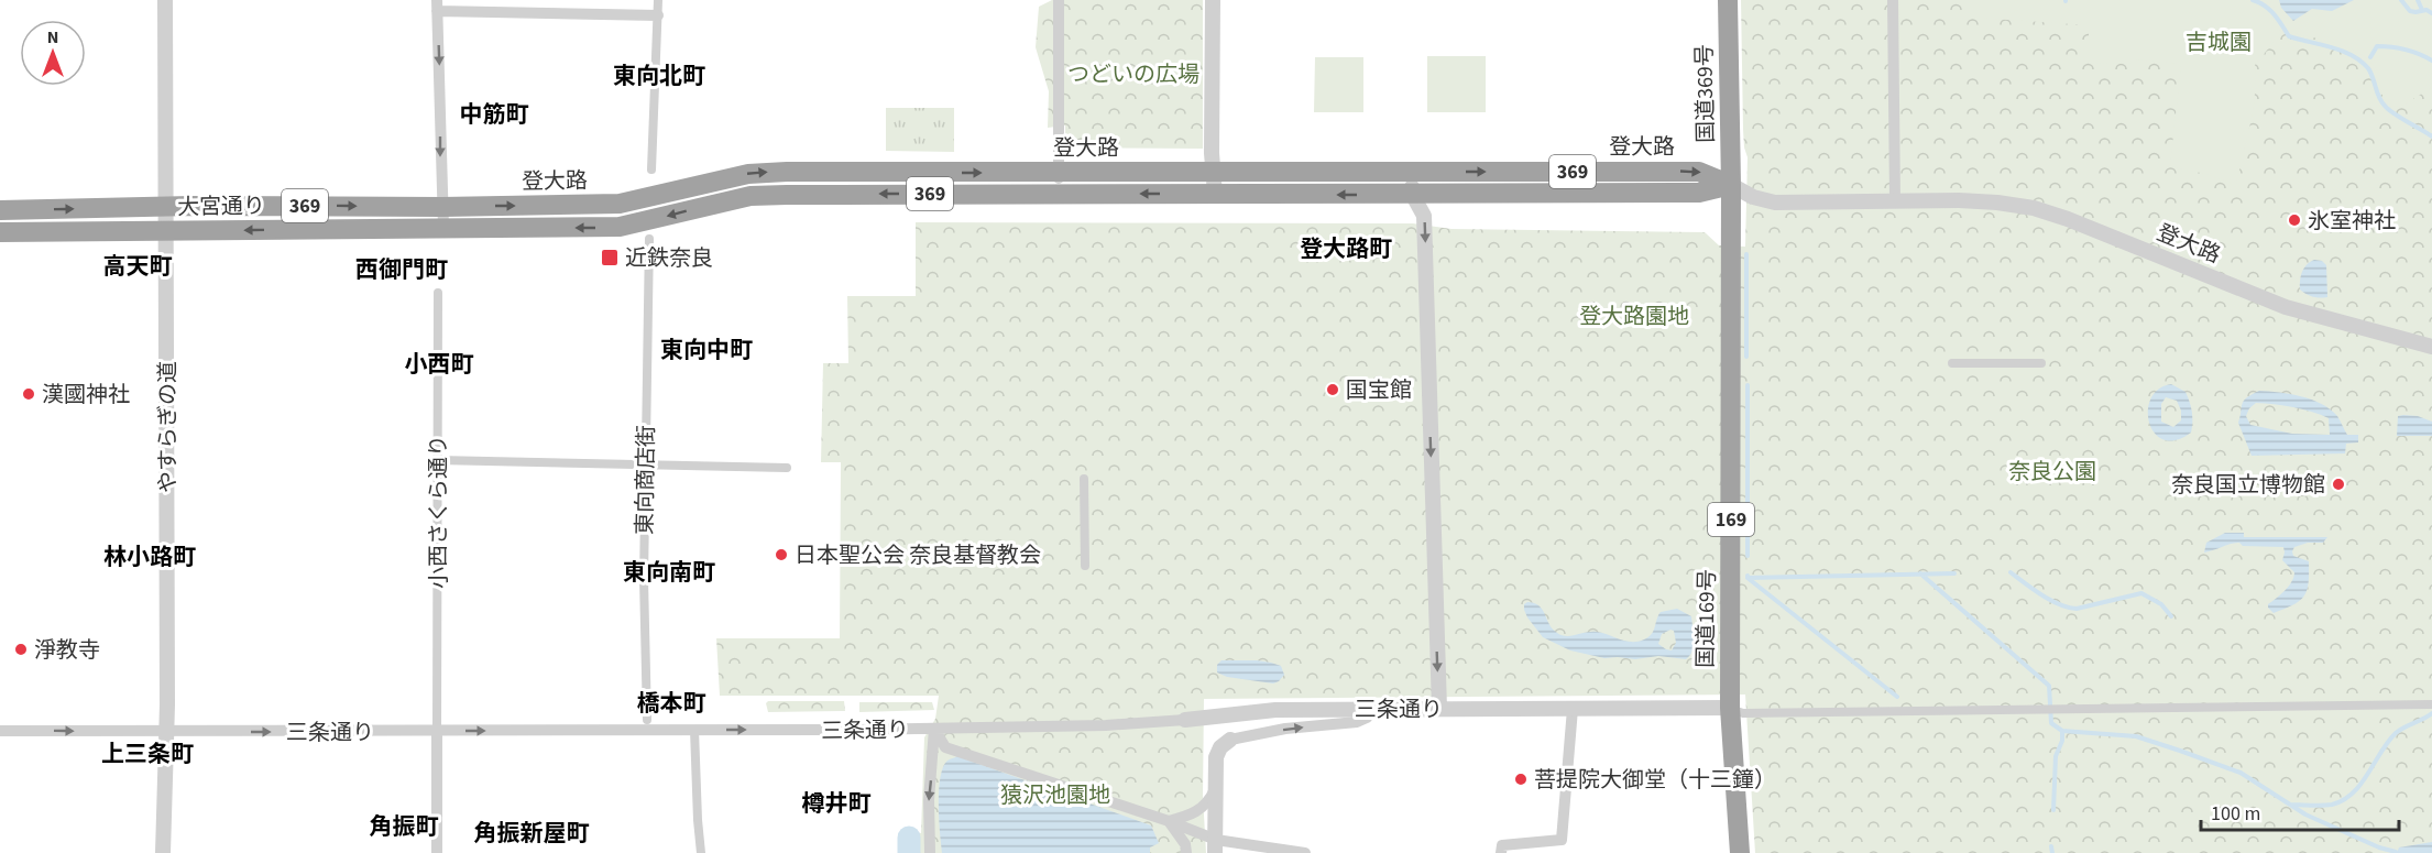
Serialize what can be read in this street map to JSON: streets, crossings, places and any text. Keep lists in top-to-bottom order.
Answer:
{
  "streets": {
    "highway": [
      "国道369号",
      "登大路",
      "369",
      "大宮通り",
      "169",
      "国道169号"
    ],
    "street": [
      "やすらぎの道",
      "東向商店街",
      "小西さくら通り",
      "三条通り"
    ]
  },
  "crossings": [
    ["国道369号", "登大路"],
    ["国道369号", "369"],
    ["国道369号", "国道169号"],
    ["登大路", "369"],
    ["登大路", "大宮通り"],
    ["登大路", "国道169号"],
    ["369", "大宮通り"],
    ["369", "国道169号"],
    ["大宮通り", "やすらぎの道"],
    ["やすらぎの道", "三条通り"],
    ["小西さくら通り", "三条通り"],
    ["国道169号", "三条通り"]
  ],
  "one_way": ["三条通り"],
  "districts": [
    "東向北町",
    "中筋町",
    "登大路町",
    "高天町",
    "西御門町",
    "東向中町",
    "小西町",
    "林小路町",
    "東向南町",
    "橋本町",
    "上三条町",
    "樽井町",
    "角振町",
    "角振新屋町"
  ],
  "parks": [
    "吉城園",
    "つどいの広場",
    "登大路園地",
    "奈良公園",
    "猿沢池園地"
  ],
  "places": {
    "other": [
      "氷室神社",
      "国宝館",
      "漢國神社",
      "奈良国立博物館",
      "日本聖公会 奈良基督教会",
      "淨教寺",
      "菩提院大御堂（十三鐘）"
    ],
    "transit": ["近鉄奈良"]
  },
  "scale_bar": "100 m",
  "north": "top"
}
